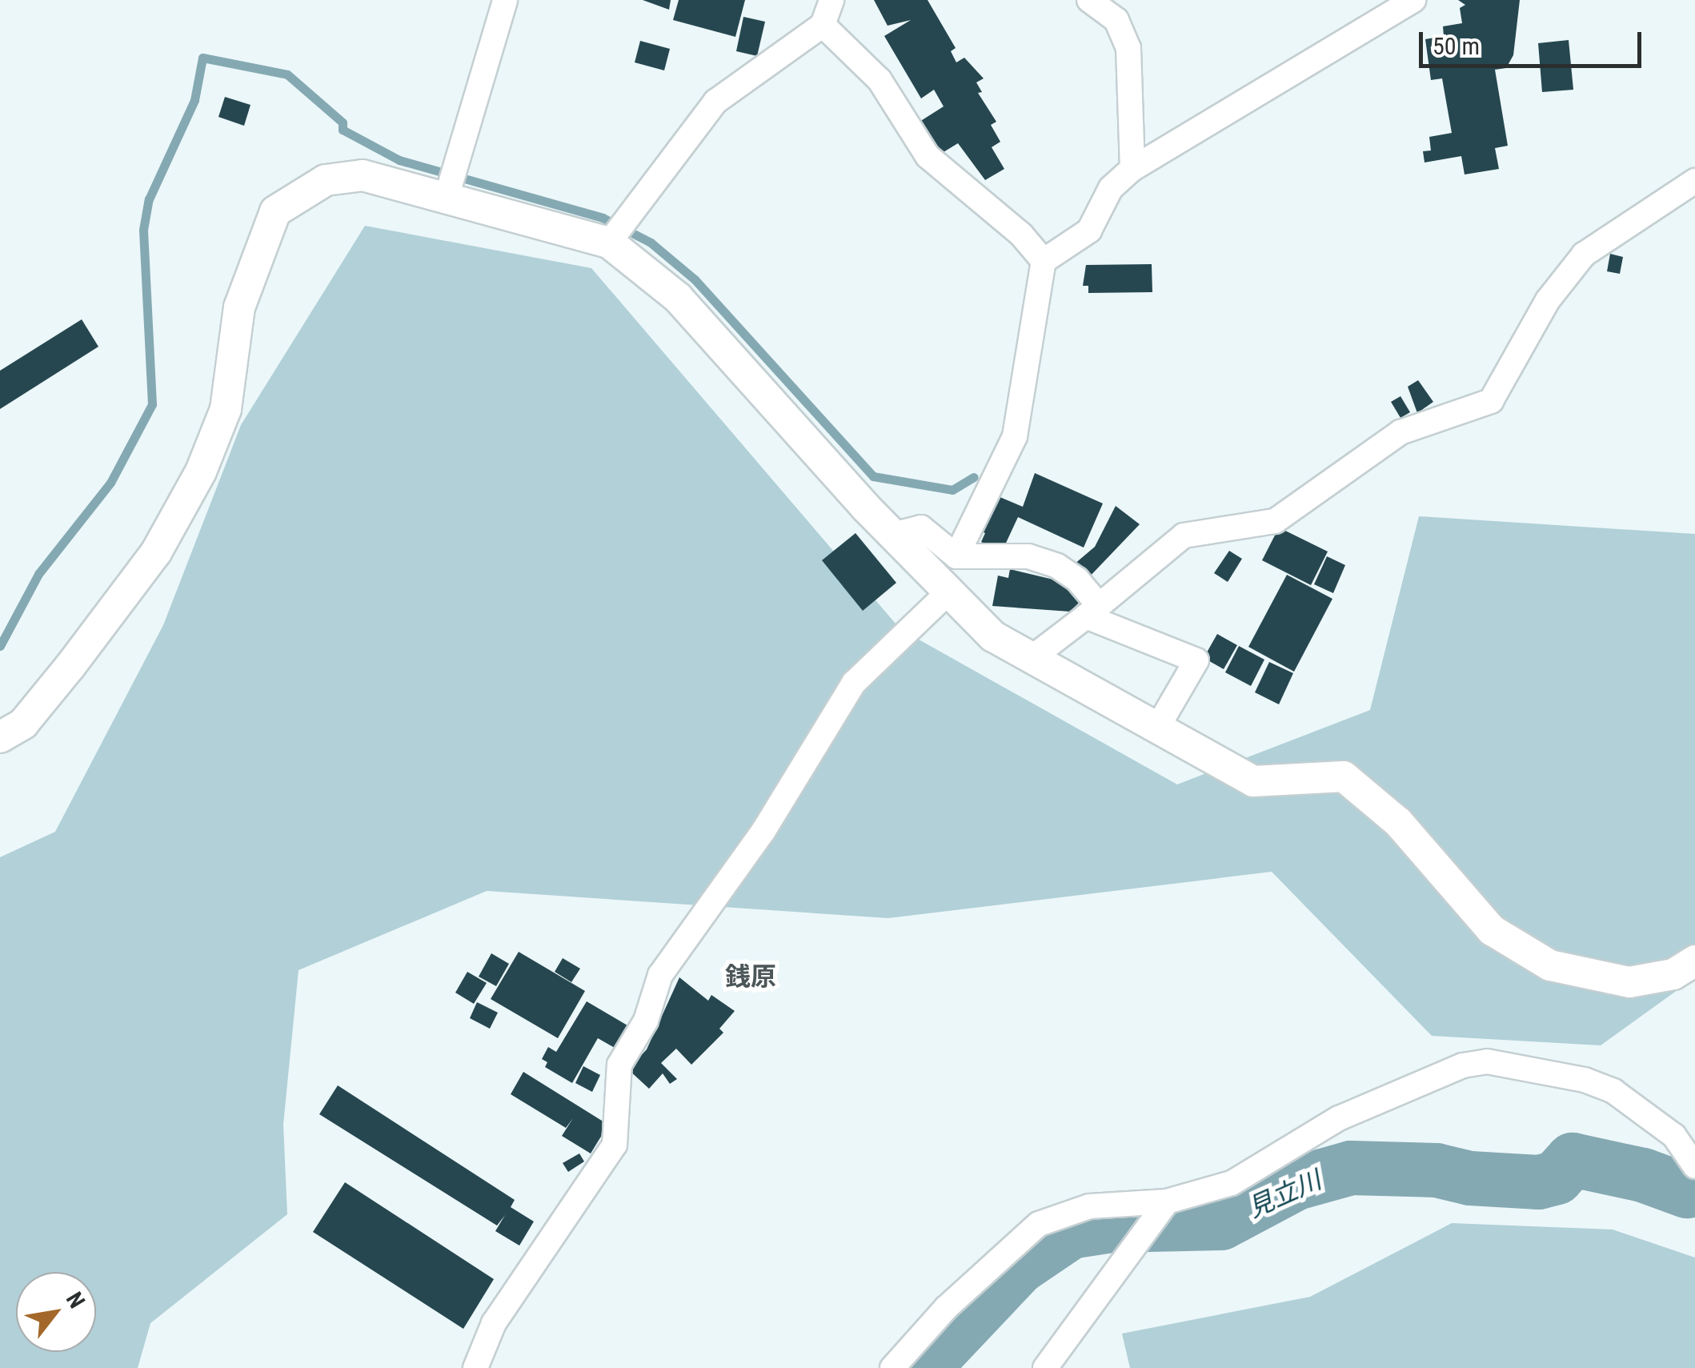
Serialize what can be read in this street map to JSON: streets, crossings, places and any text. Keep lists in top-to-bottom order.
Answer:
{
  "districts": ["銭原"],
  "water": ["見立川"],
  "scale_bar": "50 m",
  "north": "top right"
}
